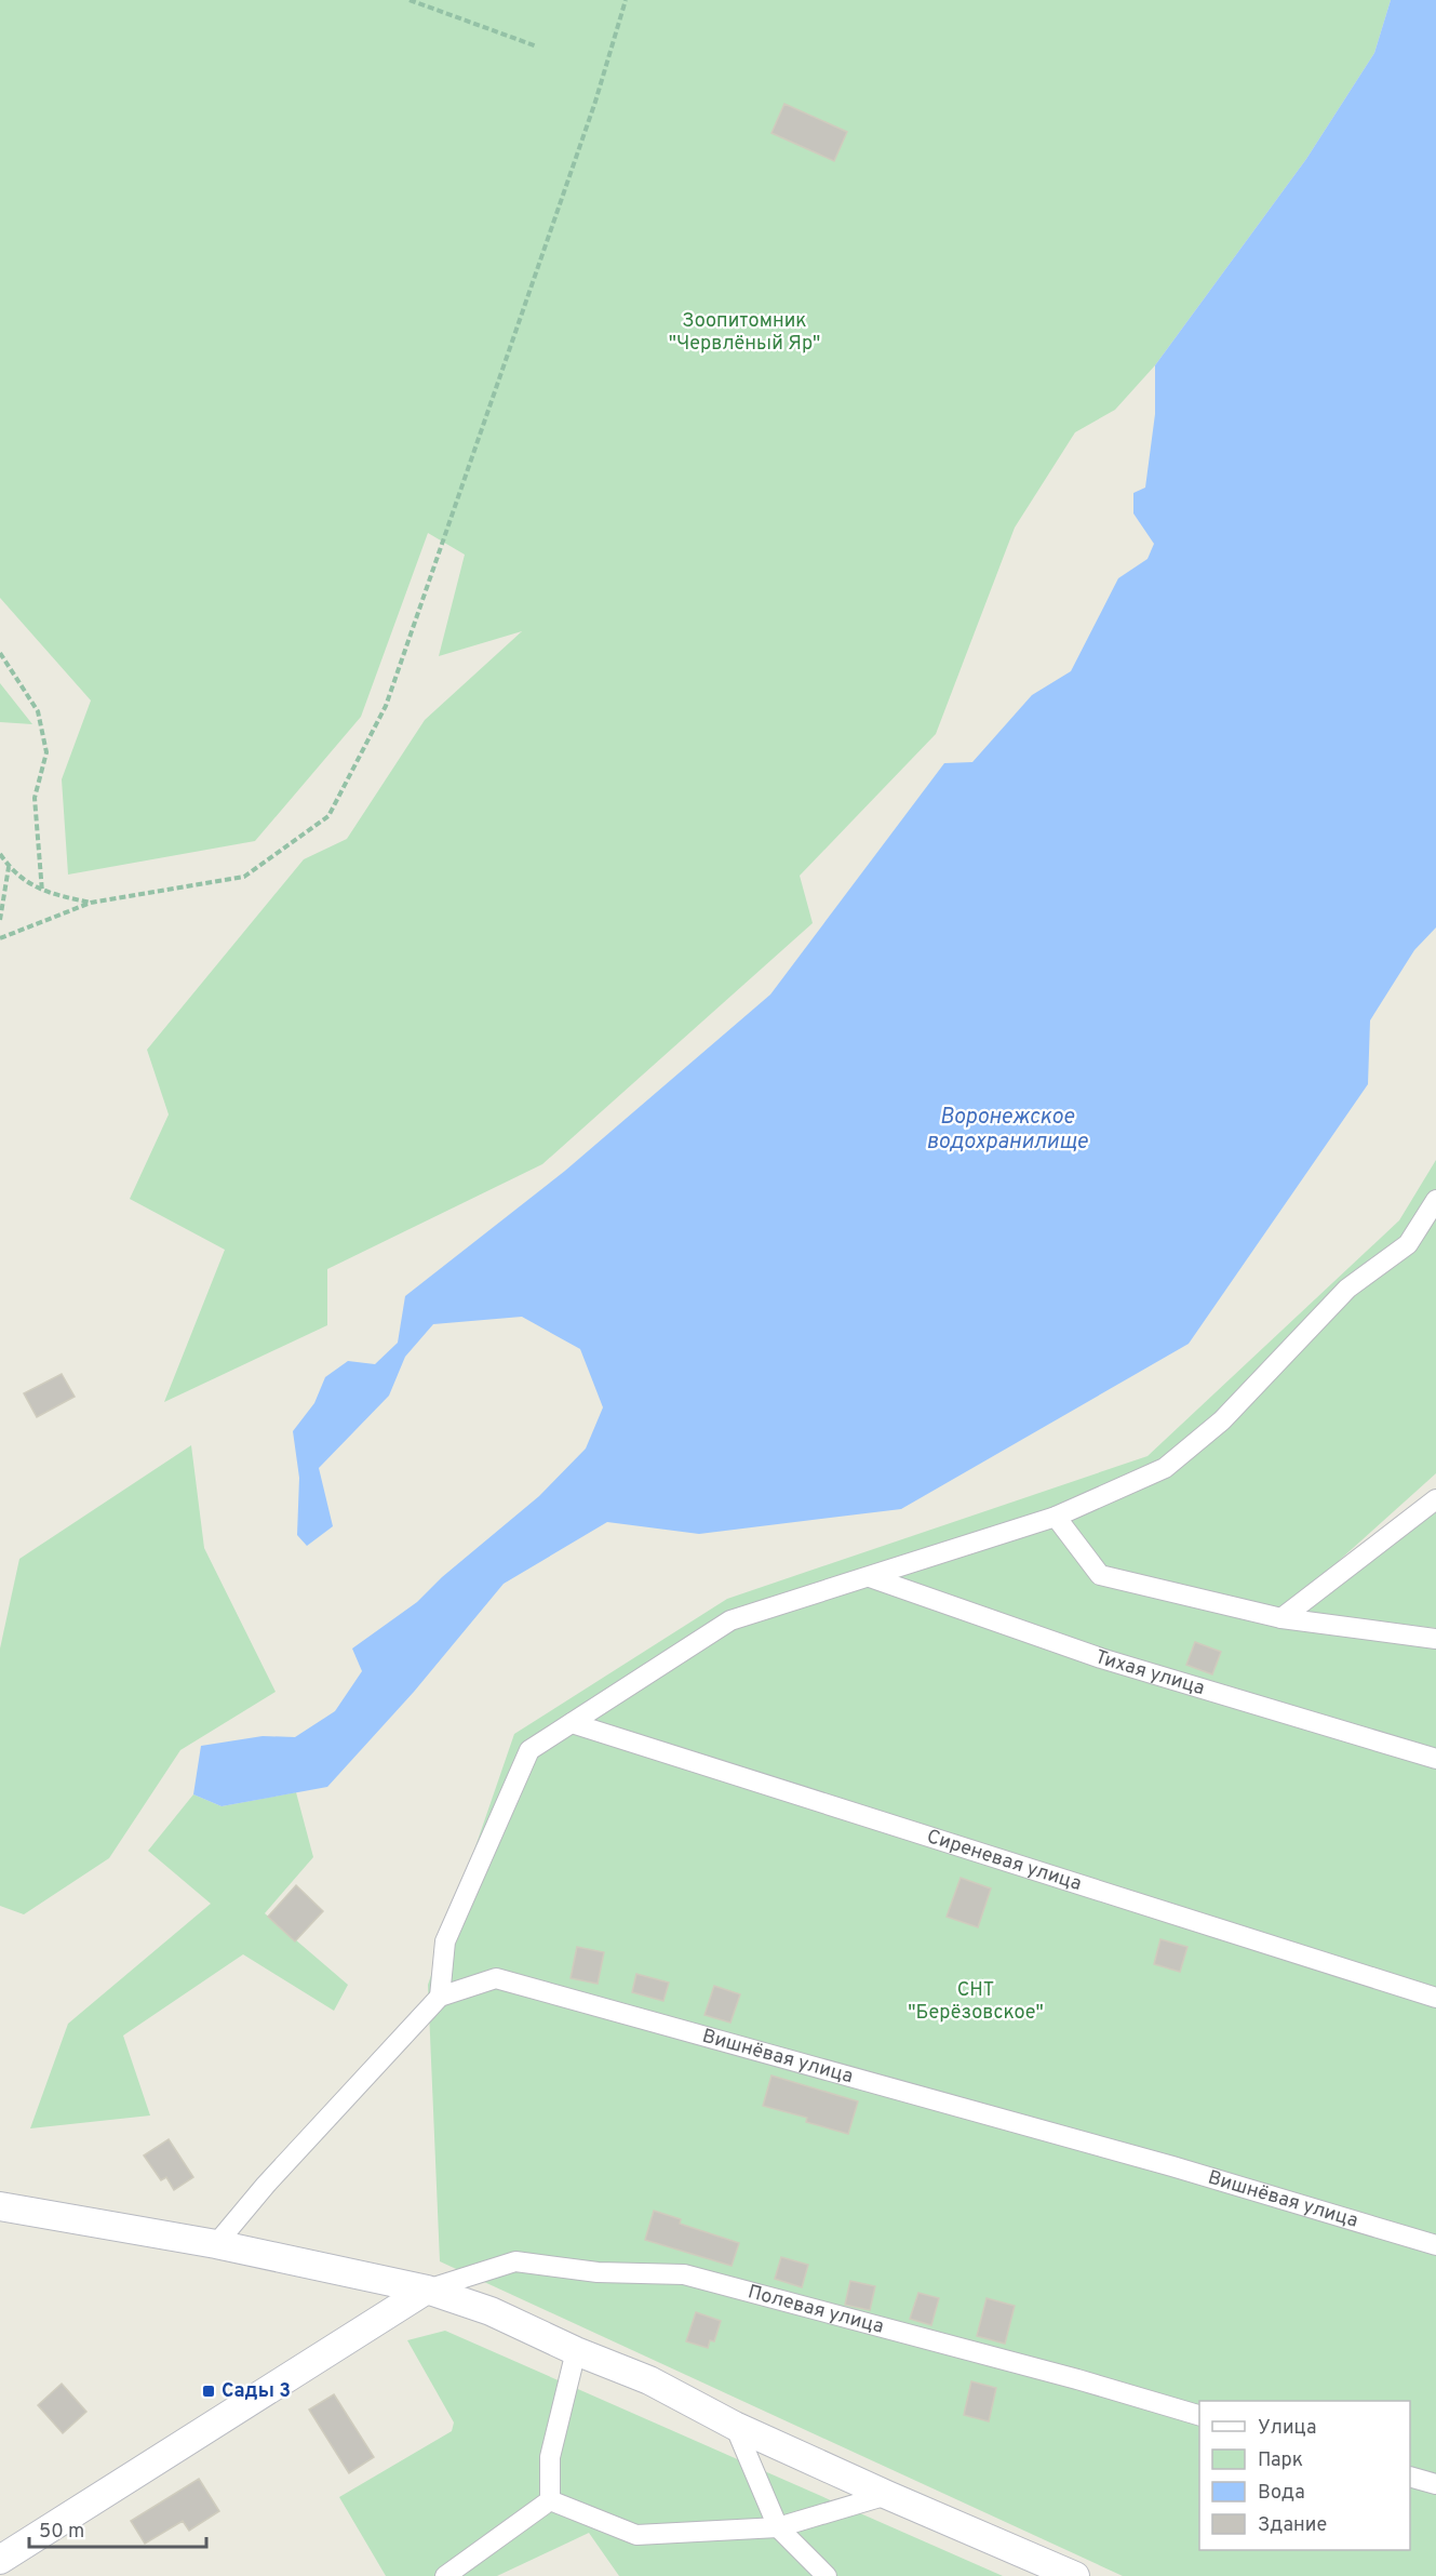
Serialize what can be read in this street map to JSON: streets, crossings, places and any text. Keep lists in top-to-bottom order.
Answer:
{
  "streets": {
    "street": [
      "Тихая улица",
      "Сиреневая улица",
      "Вишнёвая улица",
      "Полевая улица"
    ]
  },
  "water": ["Воронежское водохранилище"],
  "parks": ["Зоопитомник \"Червлёный Яр\"", "СНТ \"Берёзовское\""],
  "places": {
    "transit": ["Сады 3"]
  },
  "legend": [
    "Улица",
    "Парк",
    "Вода",
    "Здание"
  ],
  "scale_bar": "50 m"
}
